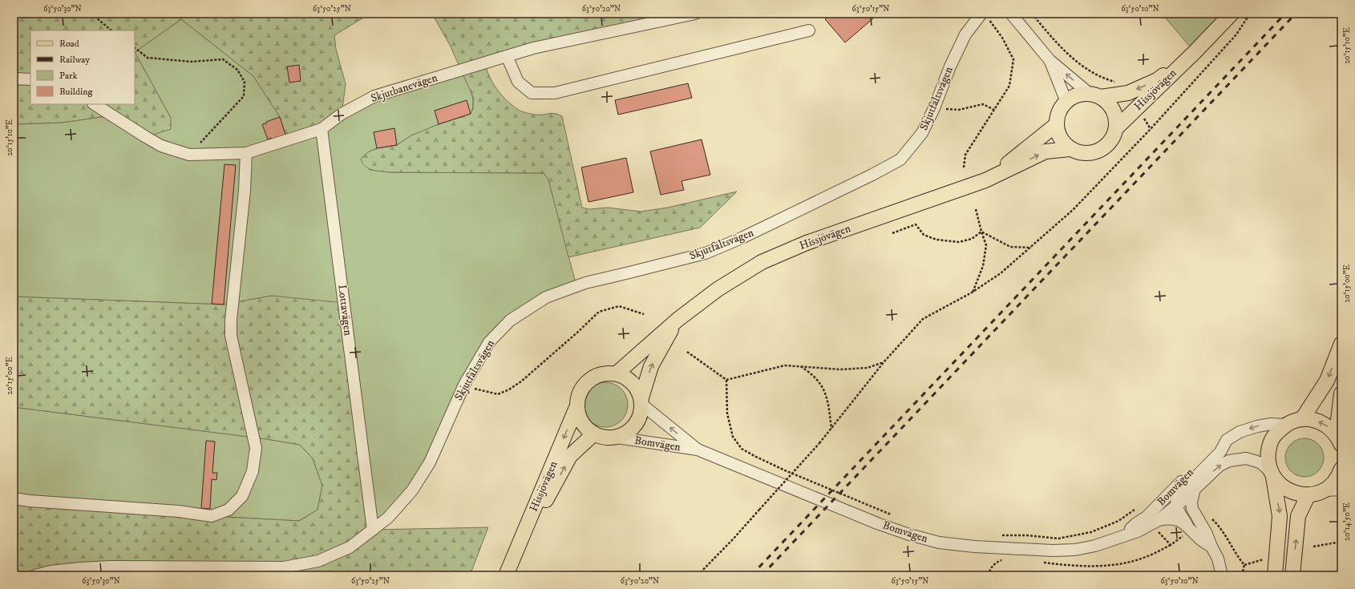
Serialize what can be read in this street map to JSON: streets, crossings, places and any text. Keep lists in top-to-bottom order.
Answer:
{
  "streets": {
    "main road": ["Hissjövägen"],
    "street": [
      "Skjutbanevägen",
      "Skjutfältsvägen",
      "Lottavägen",
      "Bomvägen"
    ]
  },
  "crossings": [
    ["Skjutbanevägen", "Lottavägen"],
    ["Hissjövägen", "Bomvägen"],
    ["Skjutfältsvägen", "Lottavägen"]
  ],
  "legend": [
    "Road",
    "Railway",
    "Park",
    "Building"
  ],
  "coordinates": [
    "63°50'30\"N",
    "63°50'25\"N",
    "63°50'20\"N",
    "63°50'15\"N",
    "63°50'10\"N",
    "20°15'10\"E",
    "20°15'00\"E",
    "20°14'50\"E"
  ]
}
